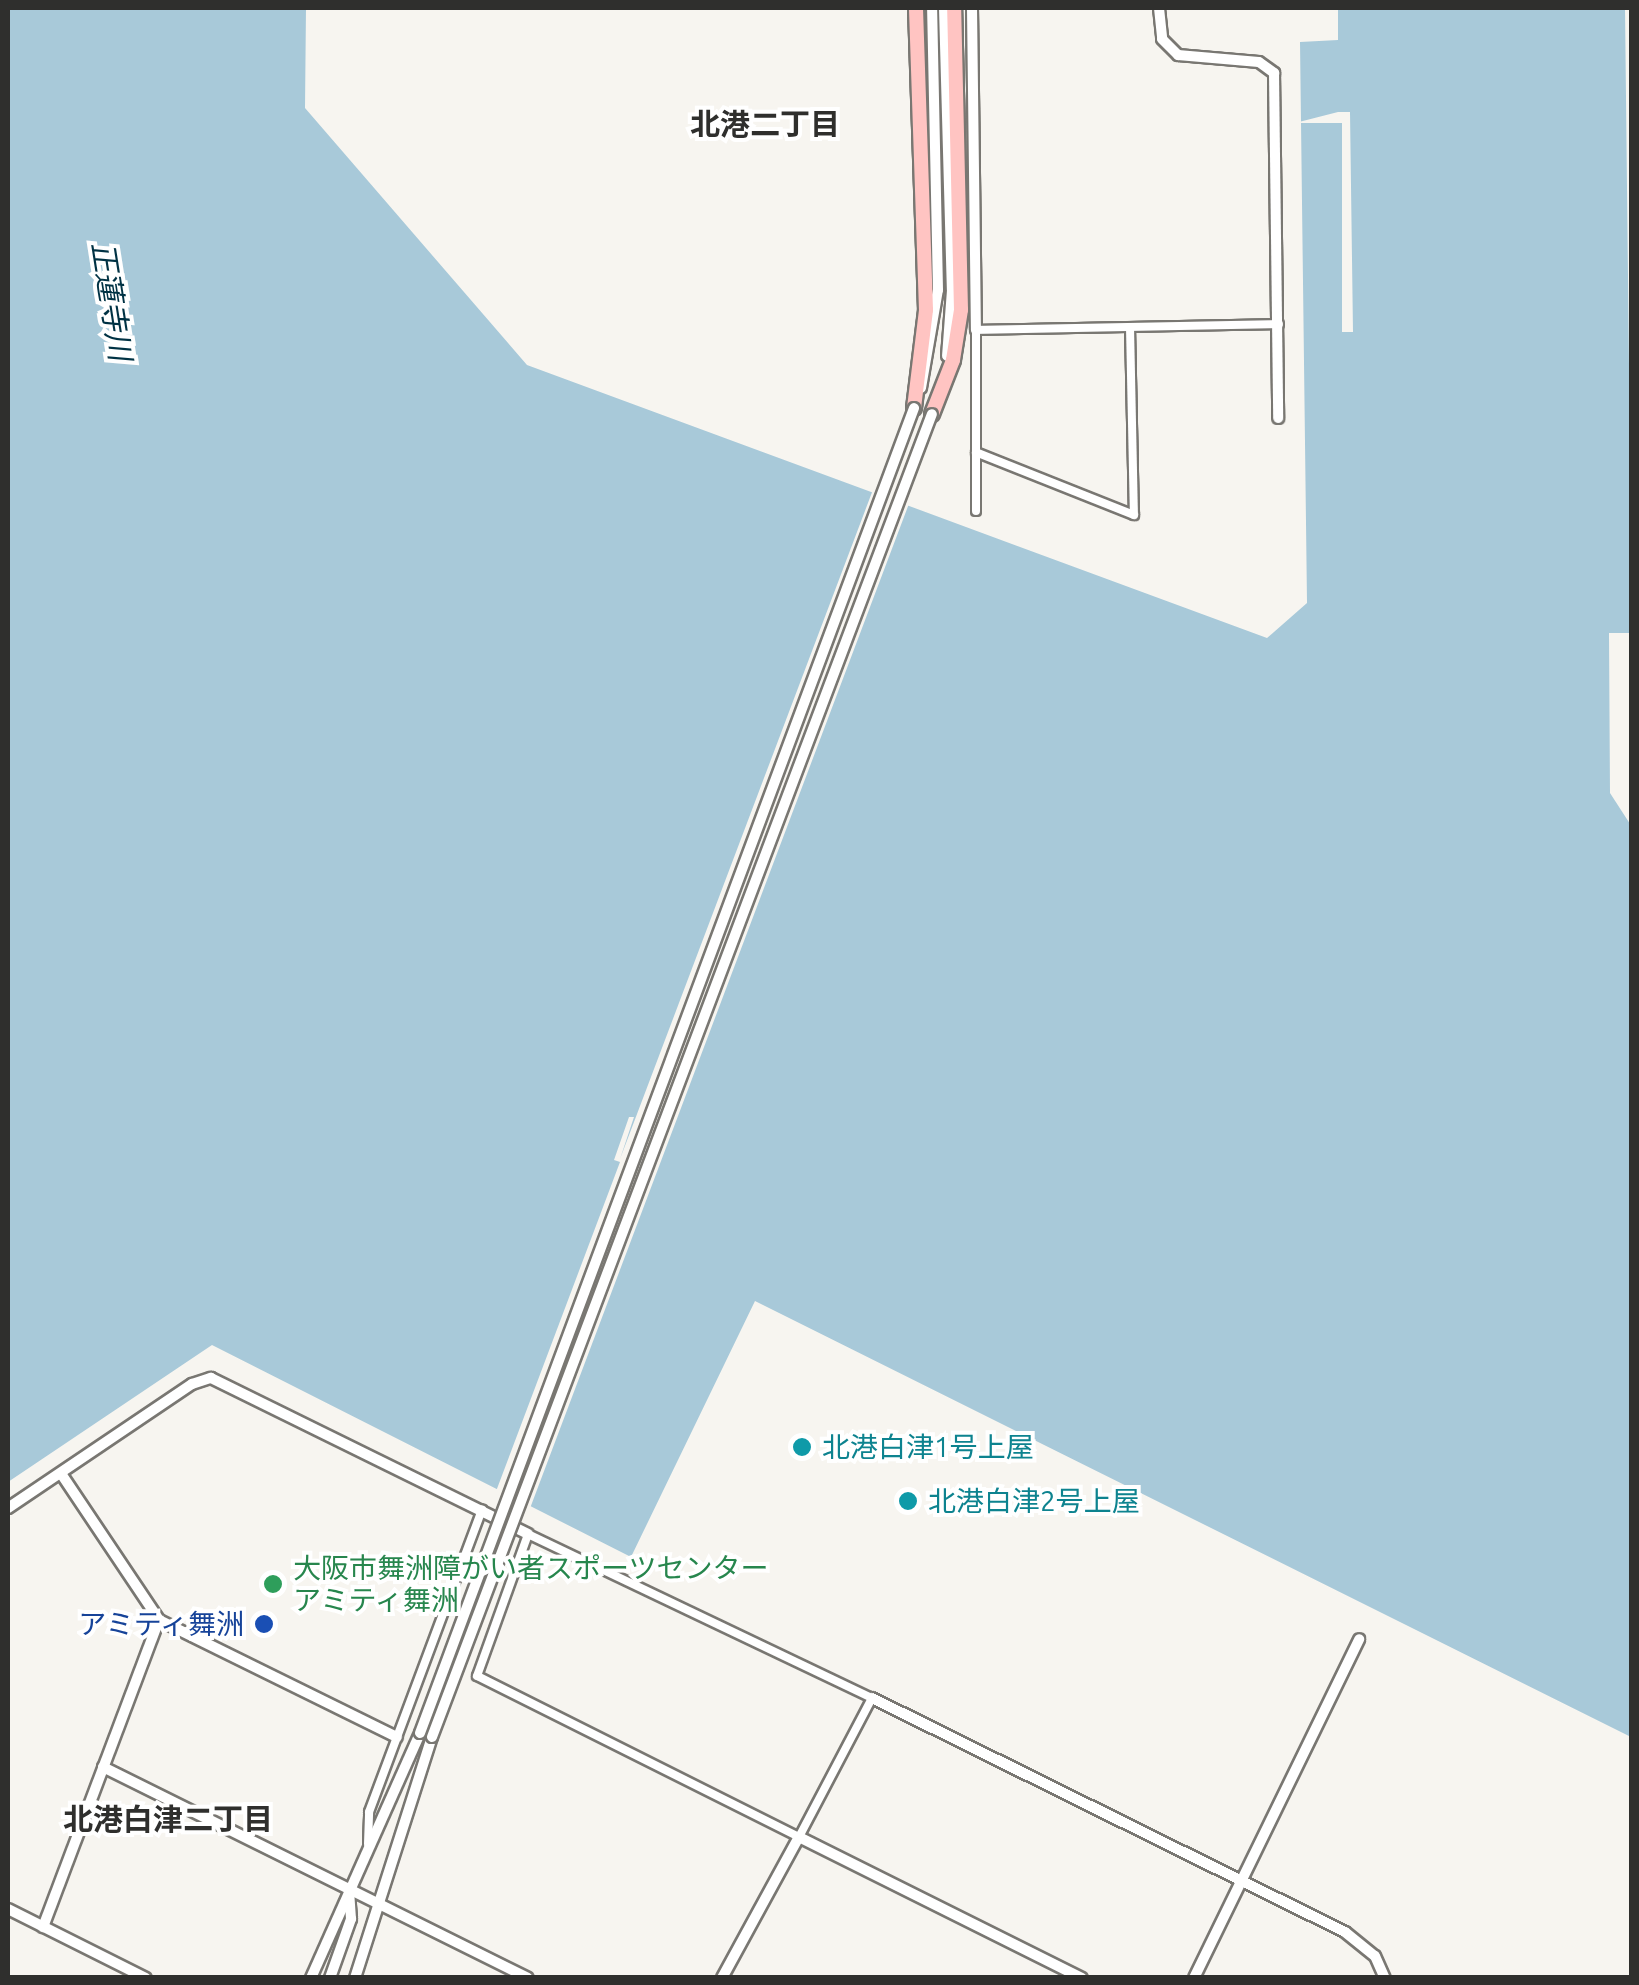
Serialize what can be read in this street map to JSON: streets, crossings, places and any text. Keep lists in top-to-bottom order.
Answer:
{
  "districts": ["北港二丁目", "北港白津二丁目"],
  "water": ["正蓮寺川"],
  "places": [
    "北港白津1号上屋",
    "北港白津2号上屋",
    "大阪市舞洲障がい者スポーツセンター アミティ舞洲",
    "アミティ舞洲"
  ]
}
